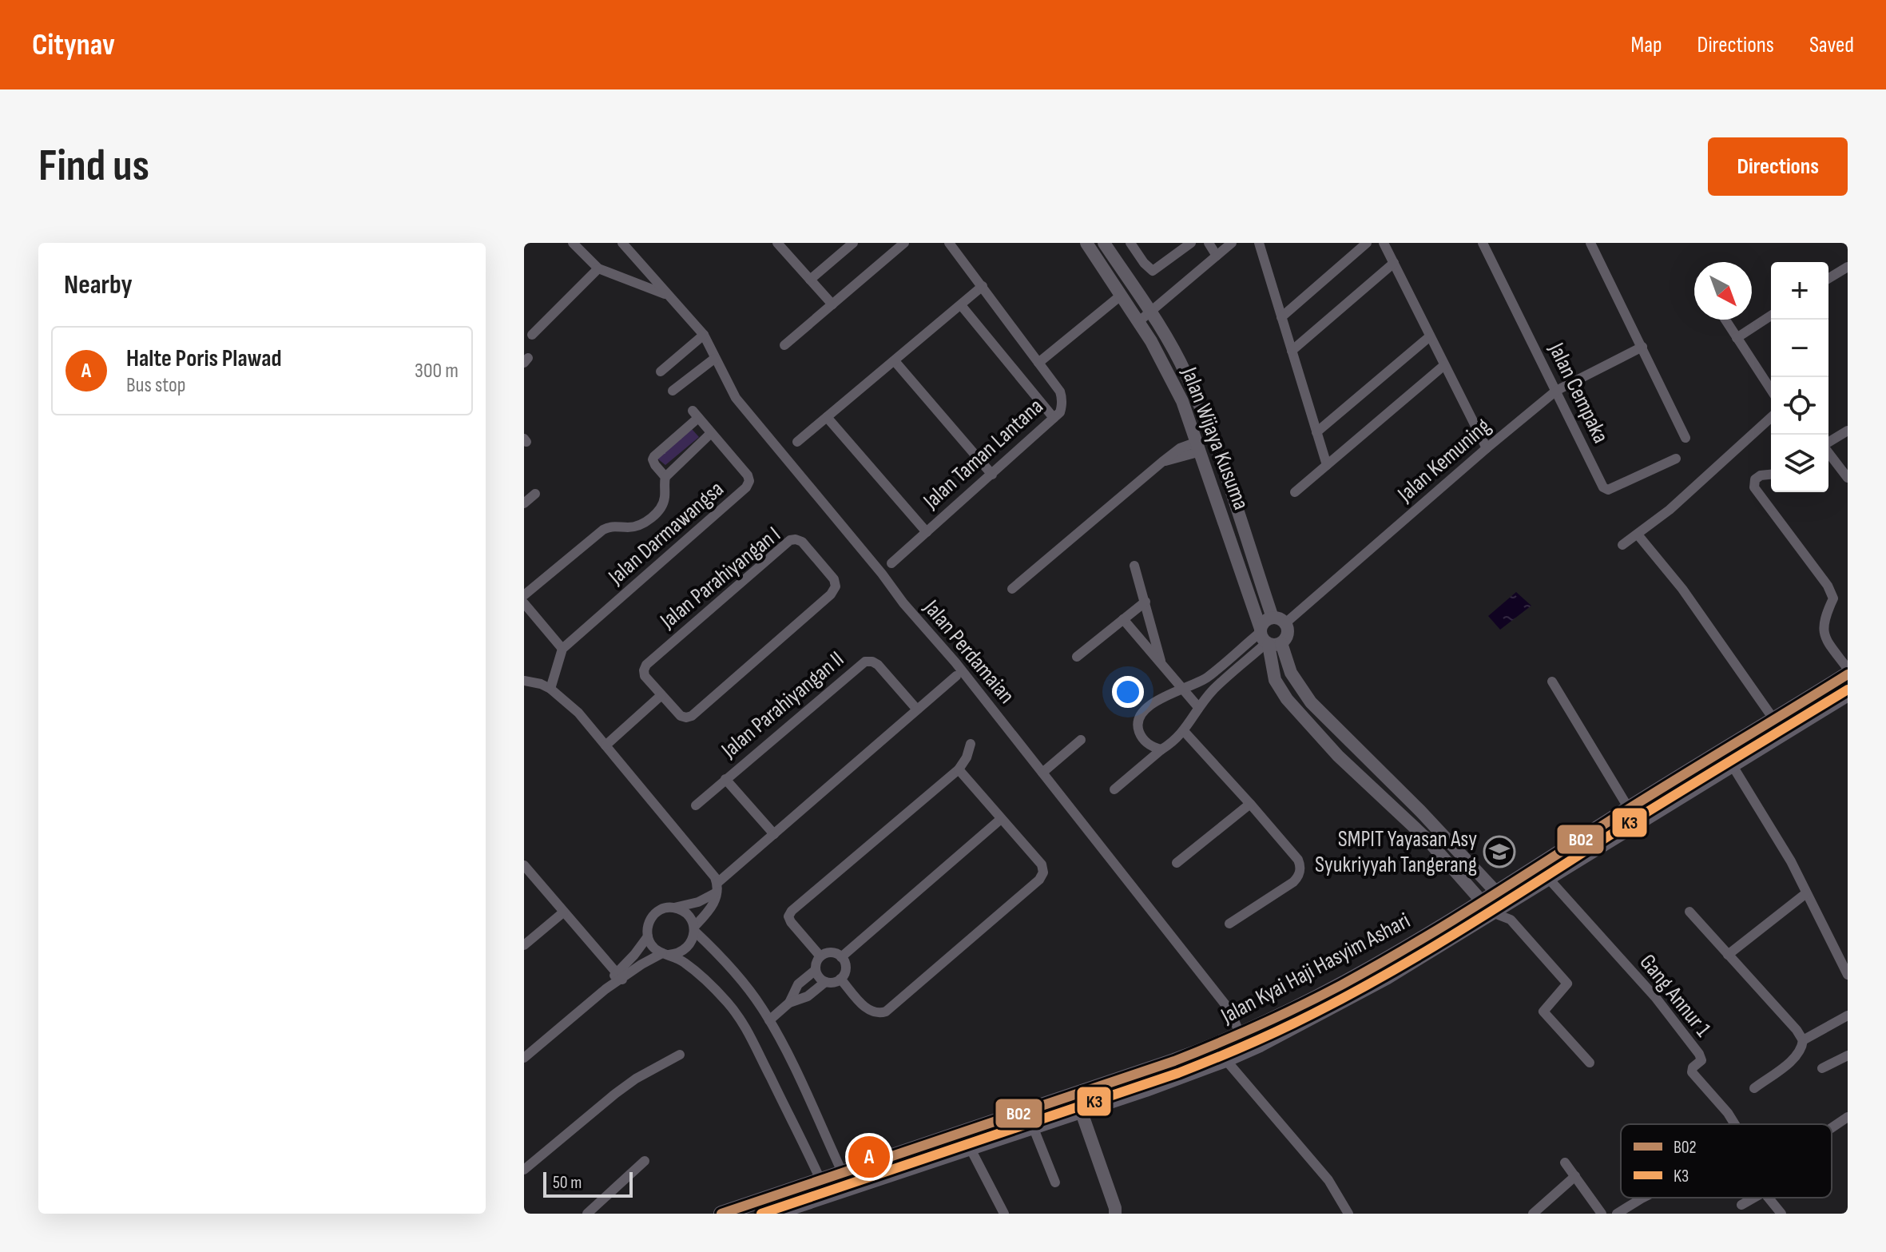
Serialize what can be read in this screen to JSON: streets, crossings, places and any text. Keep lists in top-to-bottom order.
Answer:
{
  "streets": {
    "main road": ["Jalan Kyai Haji Hasyim Ashari"],
    "street": [
      "Jalan Cempaka",
      "Jalan Wijaya Kusuma",
      "Jalan Taman Lantana",
      "Jalan Kemuning",
      "Jalan Darmawangsa",
      "Jalan Parahiyangan I",
      "Jalan Perdamaian",
      "Jalan Parahiyangan II",
      "Gang Annur 1"
    ]
  },
  "crossings": [
    ["Jalan Cempaka", "Jalan Kemuning"],
    ["Jalan Wijaya Kusuma", "Jalan Taman Lantana"],
    ["Jalan Wijaya Kusuma", "Jalan Kyai Haji Hasyim Ashari"],
    ["Jalan Perdamaian", "Jalan Kyai Haji Hasyim Ashari"],
    ["Jalan Kyai Haji Hasyim Ashari", "Gang Annur 1"]
  ],
  "places": {
    "school or university": ["SMPIT Yayasan Asy Syukriyyah Tangerang"]
  },
  "lines": ["transit line B02", "transit line K3"],
  "legend": ["B02", "K3"],
  "scale_bar": "50 m",
  "north": "bottom right",
  "page": {
    "header": "Citynav",
    "nav": ["Map", "Directions", "Saved"],
    "buttons": "Directions",
    "title": "Find us",
    "heading": "Nearby",
    "map_buttons": ["+", "−"],
    "list": [
      {
        "mark": "A",
        "name": "Halte Poris Plawad",
        "note": "Bus stop",
        "value": "300 m"
      }
    ],
    "pins": "A",
    "scale": "50 m"
  }
}
